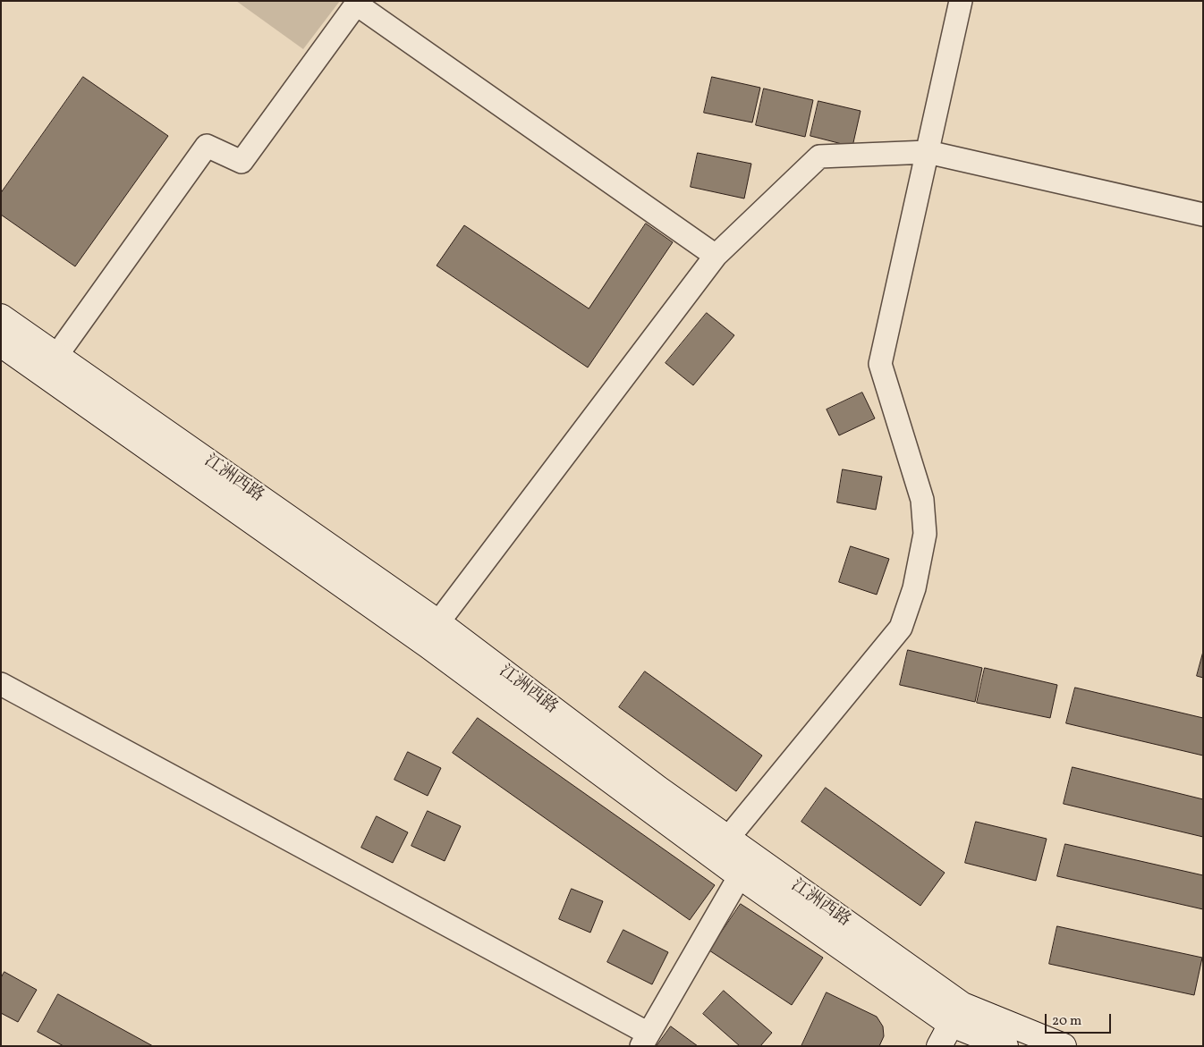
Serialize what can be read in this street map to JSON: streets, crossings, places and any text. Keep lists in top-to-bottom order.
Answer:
{
  "streets": {
    "main road": ["江洲西路"]
  },
  "scale_bar": "20 m"
}
